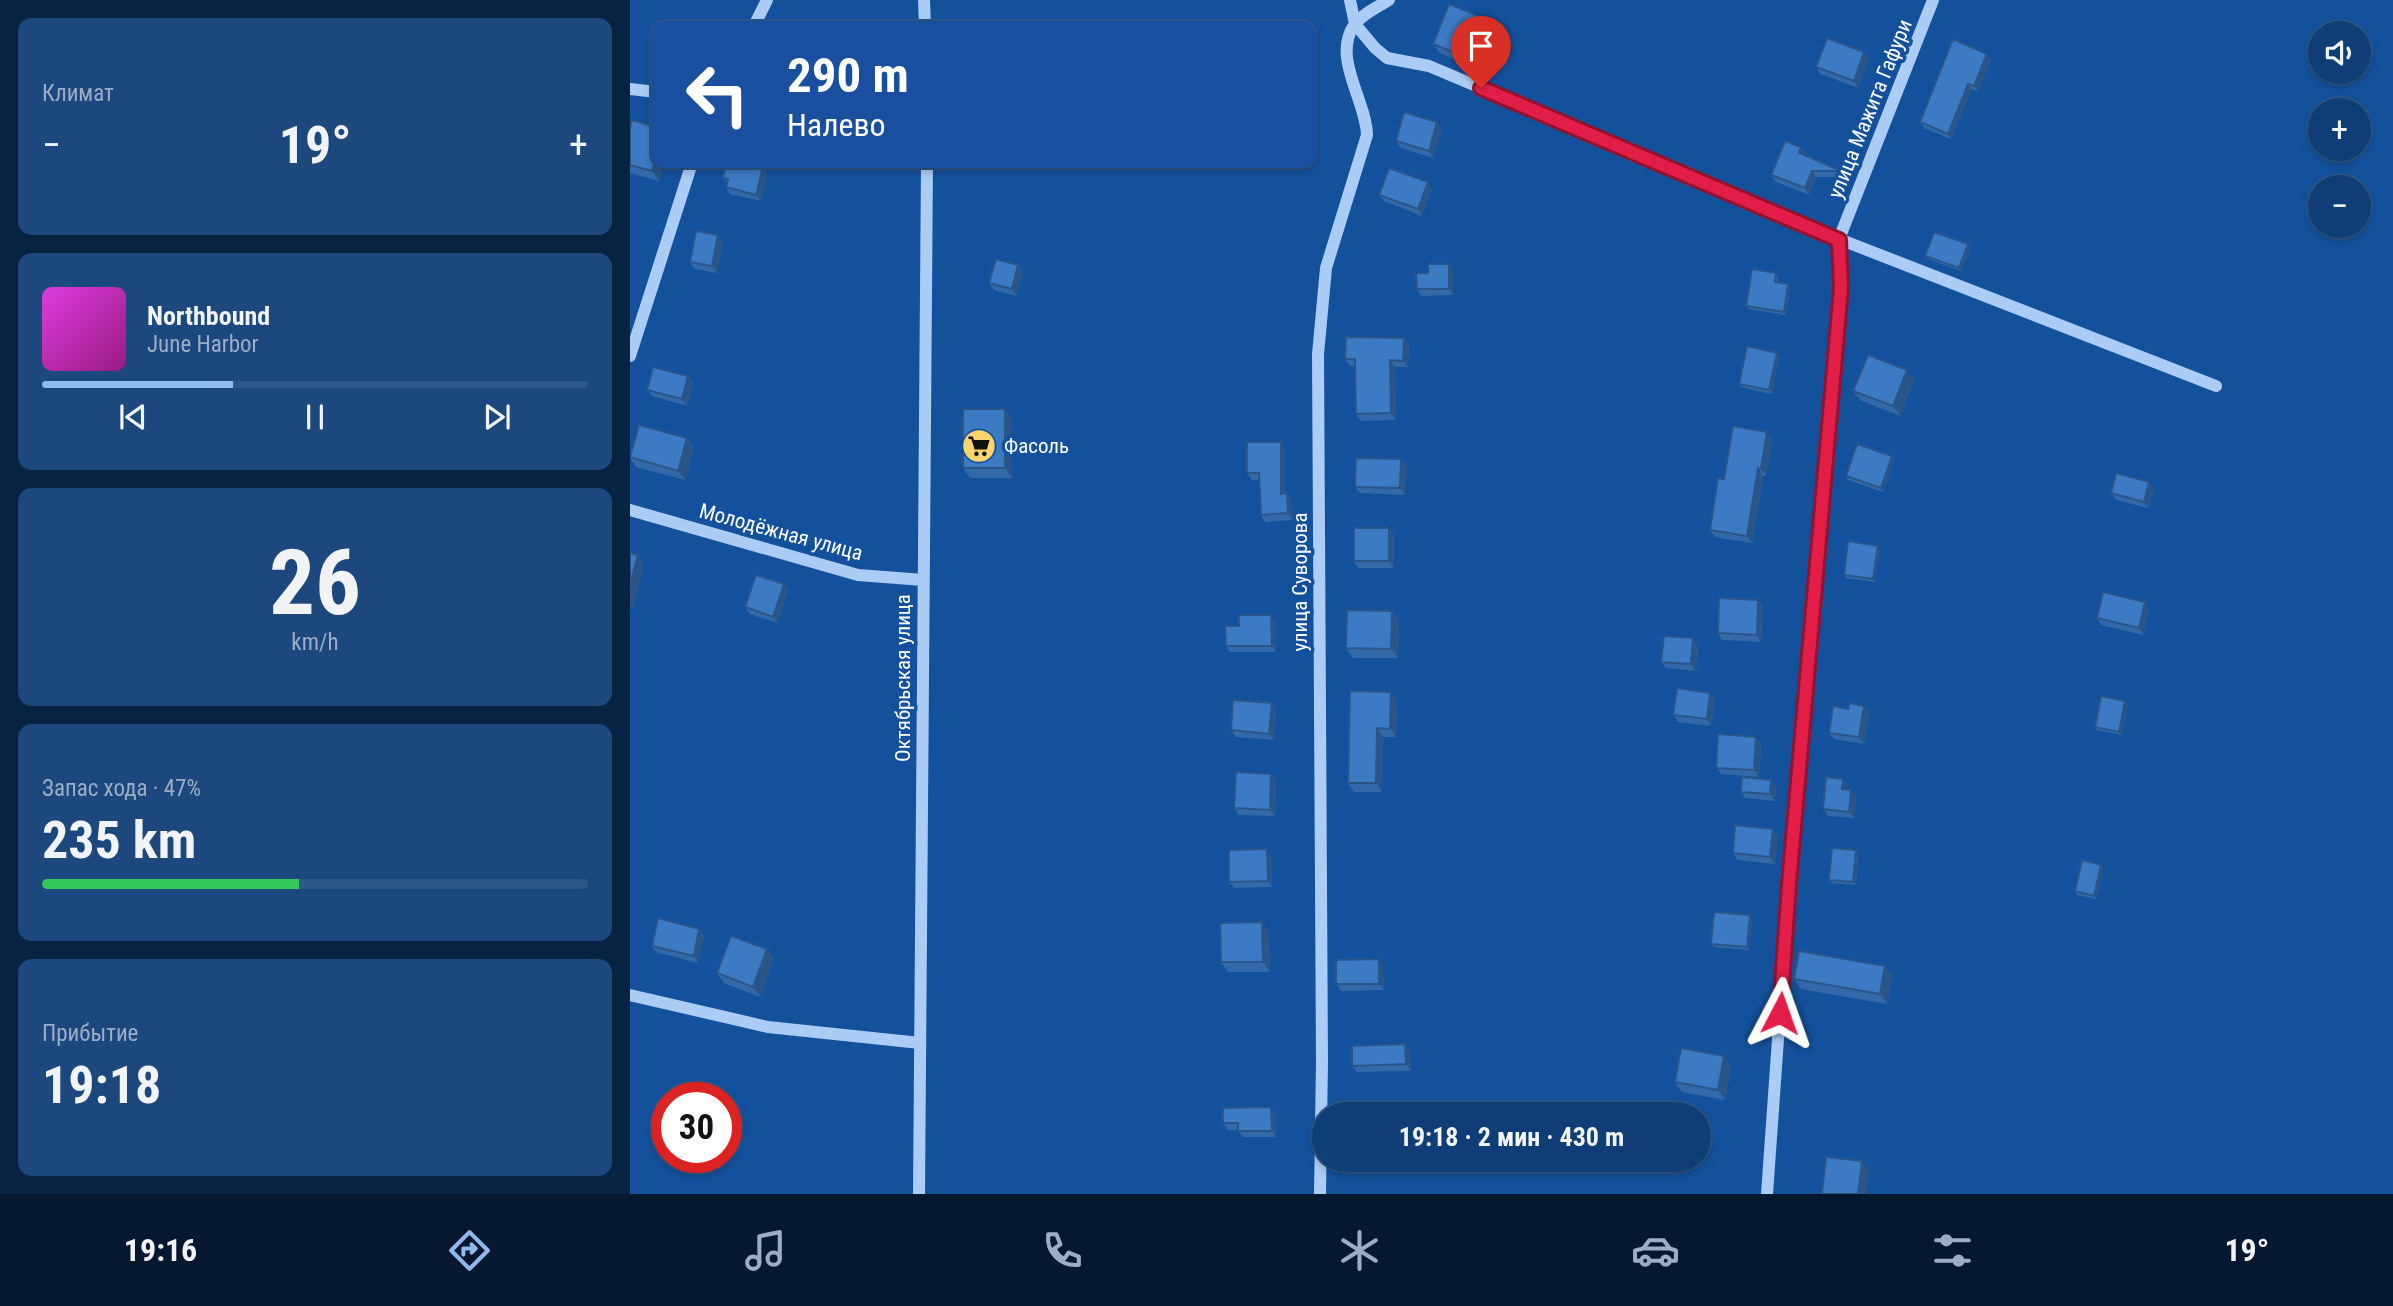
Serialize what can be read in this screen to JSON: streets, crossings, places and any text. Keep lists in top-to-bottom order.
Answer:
{
  "streets": {
    "street": [
      "улица Мажита Гафури",
      "Молодёжная улица",
      "улица Суворова",
      "Октябрьская улица"
    ]
  },
  "crossings": [
    ["Молодёжная улица", "Октябрьская улица"]
  ],
  "places": {
    "supermarket": ["Фасоль"]
  },
  "page": {
    "tile": [
      "Климат",
      ["26", "km/h"],
      ["Запас хода · 47%", "235 km"],
      ["Прибытие", "19:18"]
    ],
    "map_buttons": ["+", "−"],
    "turn": ["290 m", "Налево"],
    "heat": ["−", "19°", "+"],
    "song": ["Northbound", "June Harbor"],
    "limit": "30",
    "trip": "19:18 · 2 мин · 430 m",
    "tabs": ["19:16", "19°"]
  }
}
